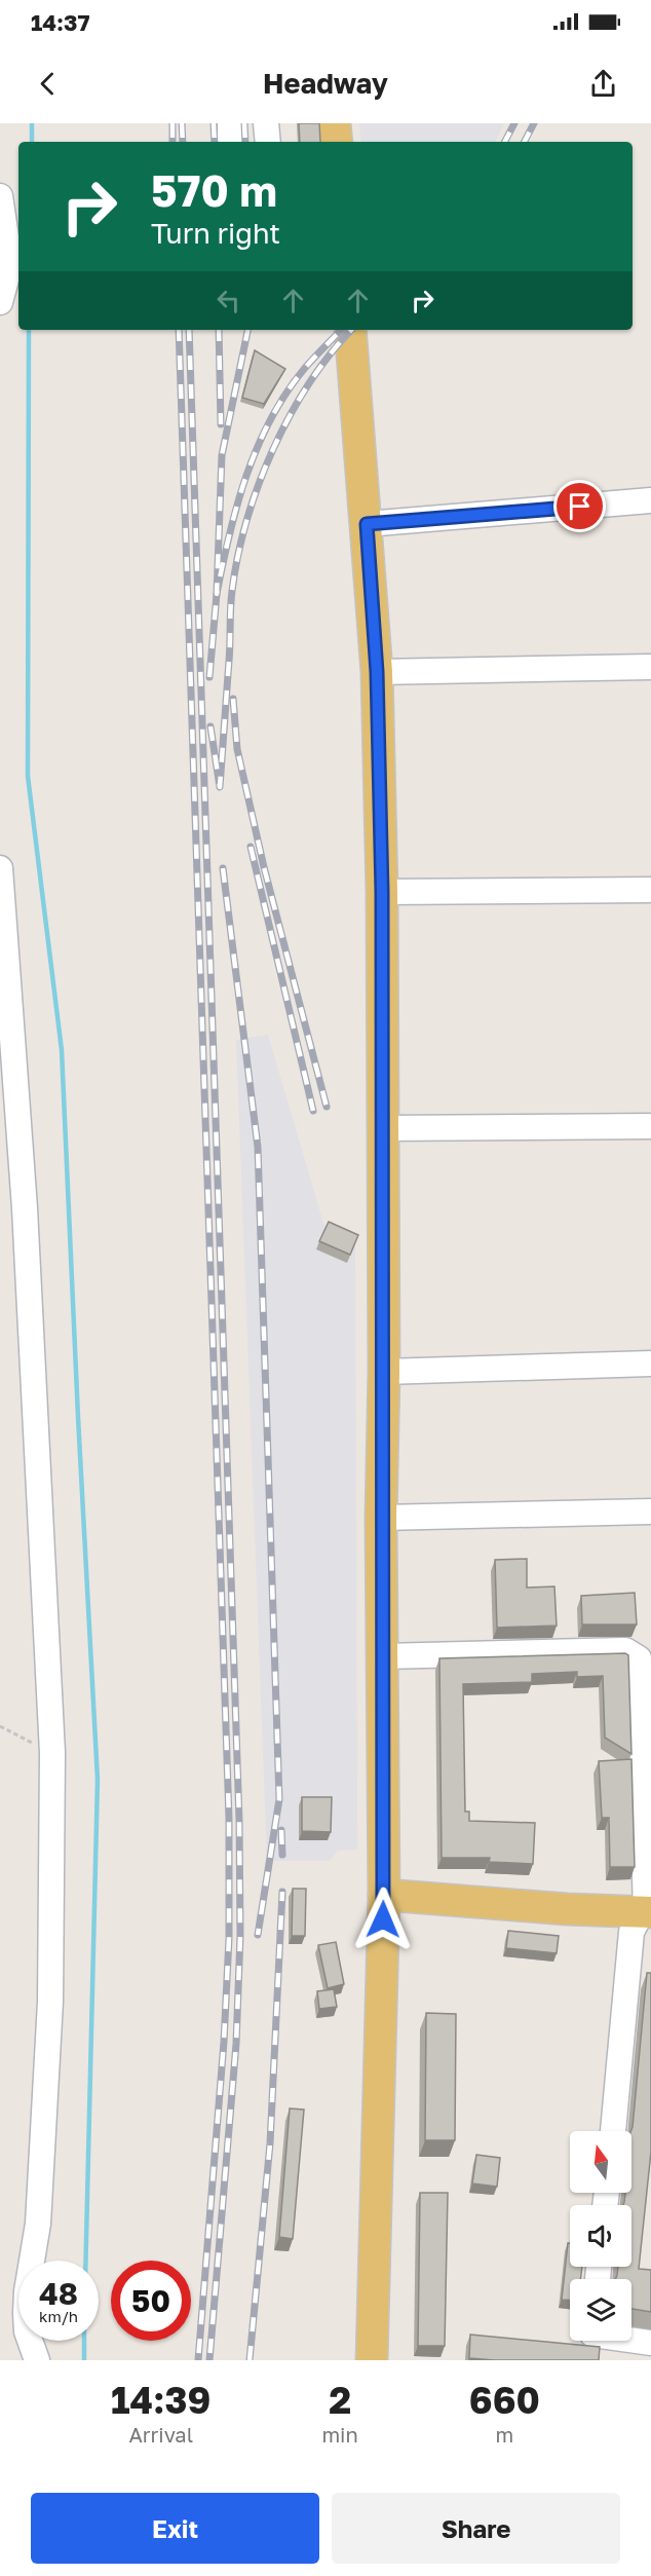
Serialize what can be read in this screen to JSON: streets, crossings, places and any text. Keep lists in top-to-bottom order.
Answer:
{
  "north": "top",
  "page": {
    "status": "14:37",
    "header": "Headway",
    "turn": ["570 m", "Turn right"],
    "speed": "48 km/h",
    "limit": "50",
    "eta": [
      "14:39",
      "Arrival",
      "2",
      "min",
      "660",
      "m"
    ],
    "buttons": ["Exit", "Share"]
  }
}
